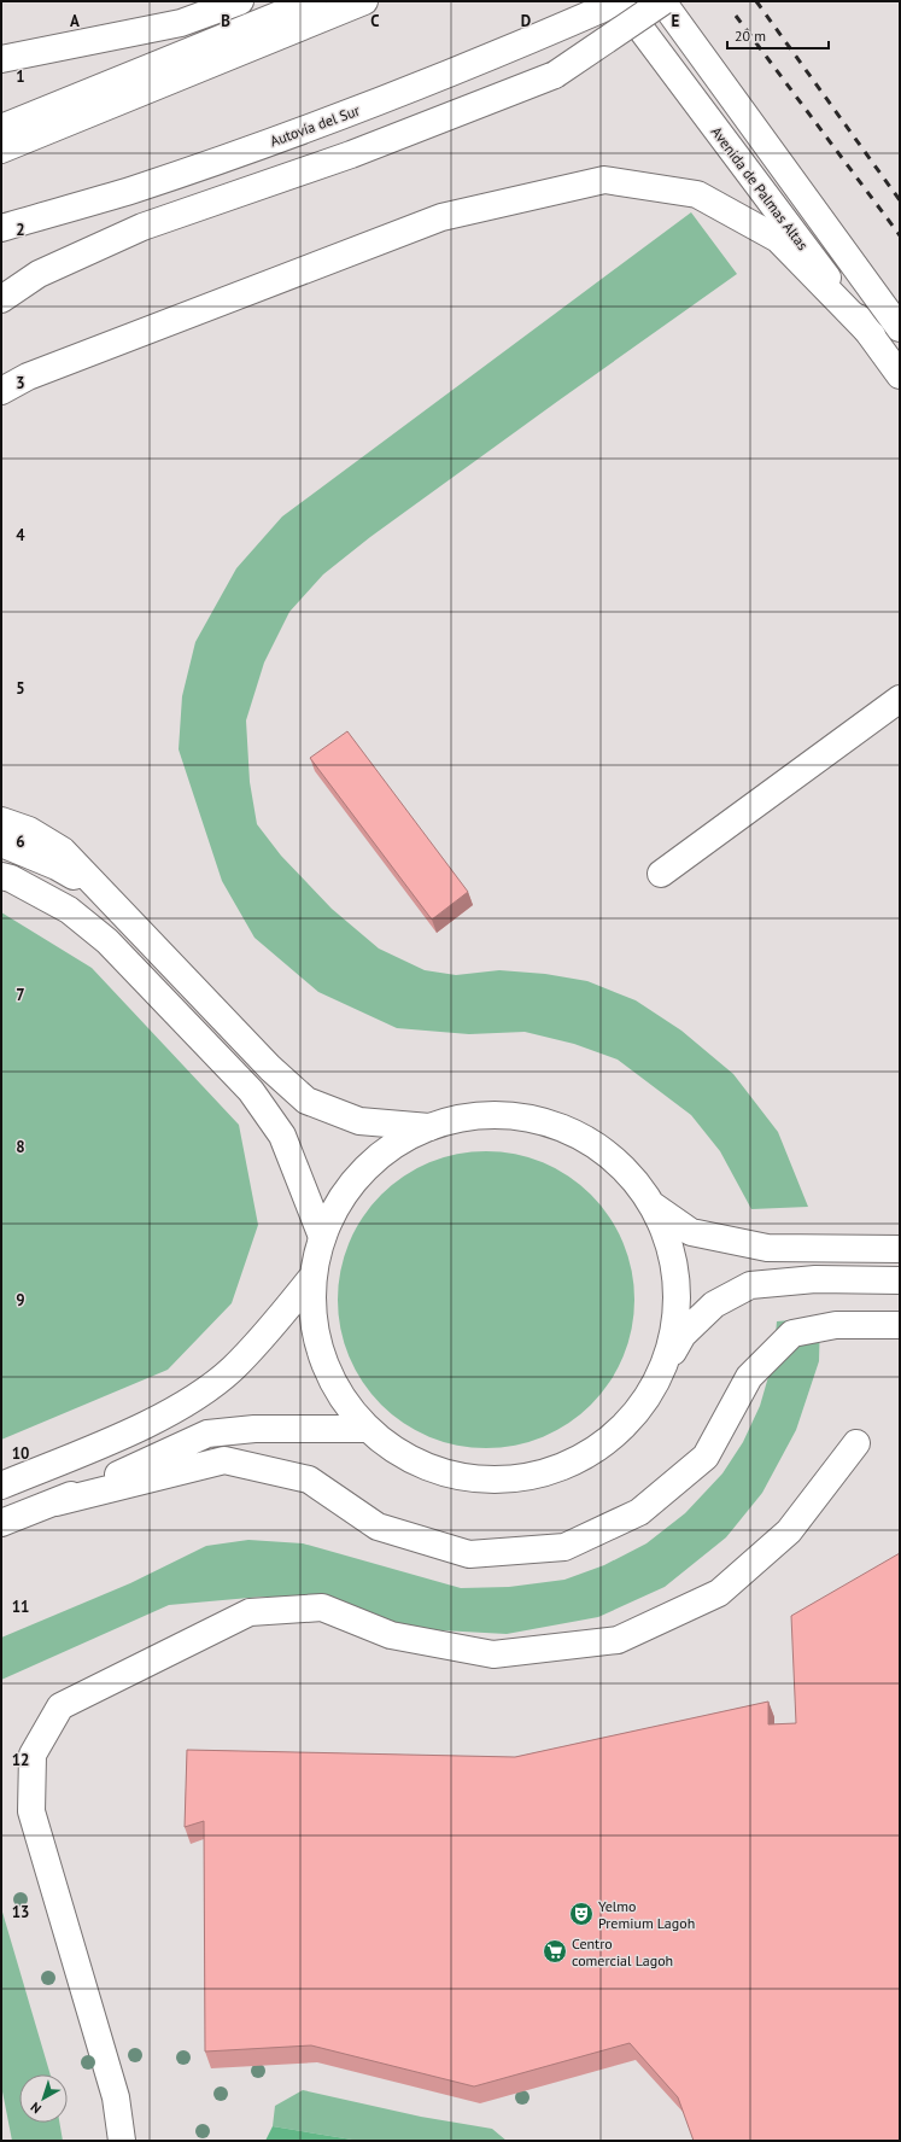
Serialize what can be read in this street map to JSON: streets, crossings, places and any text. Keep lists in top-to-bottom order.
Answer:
{
  "streets": {
    "main road": ["Autovía del Sur", "Avenida de Palmas Altas"]
  },
  "crossings": [
    ["Autovía del Sur", "Avenida de Palmas Altas"]
  ],
  "places": {
    "theatre": ["Yelmo Premium Lagoh"],
    "supermarket": ["Centro comercial Lagoh"]
  },
  "scale_bar": "20 m",
  "north": "bottom left",
  "grid": {
    "columns": [
      "A",
      "B",
      "C",
      "D",
      "E"
    ],
    "rows": [
      "1",
      "2",
      "3",
      "4",
      "5",
      "6",
      "7",
      "8",
      "9",
      "10",
      "11",
      "12",
      "13"
    ]
  }
}
